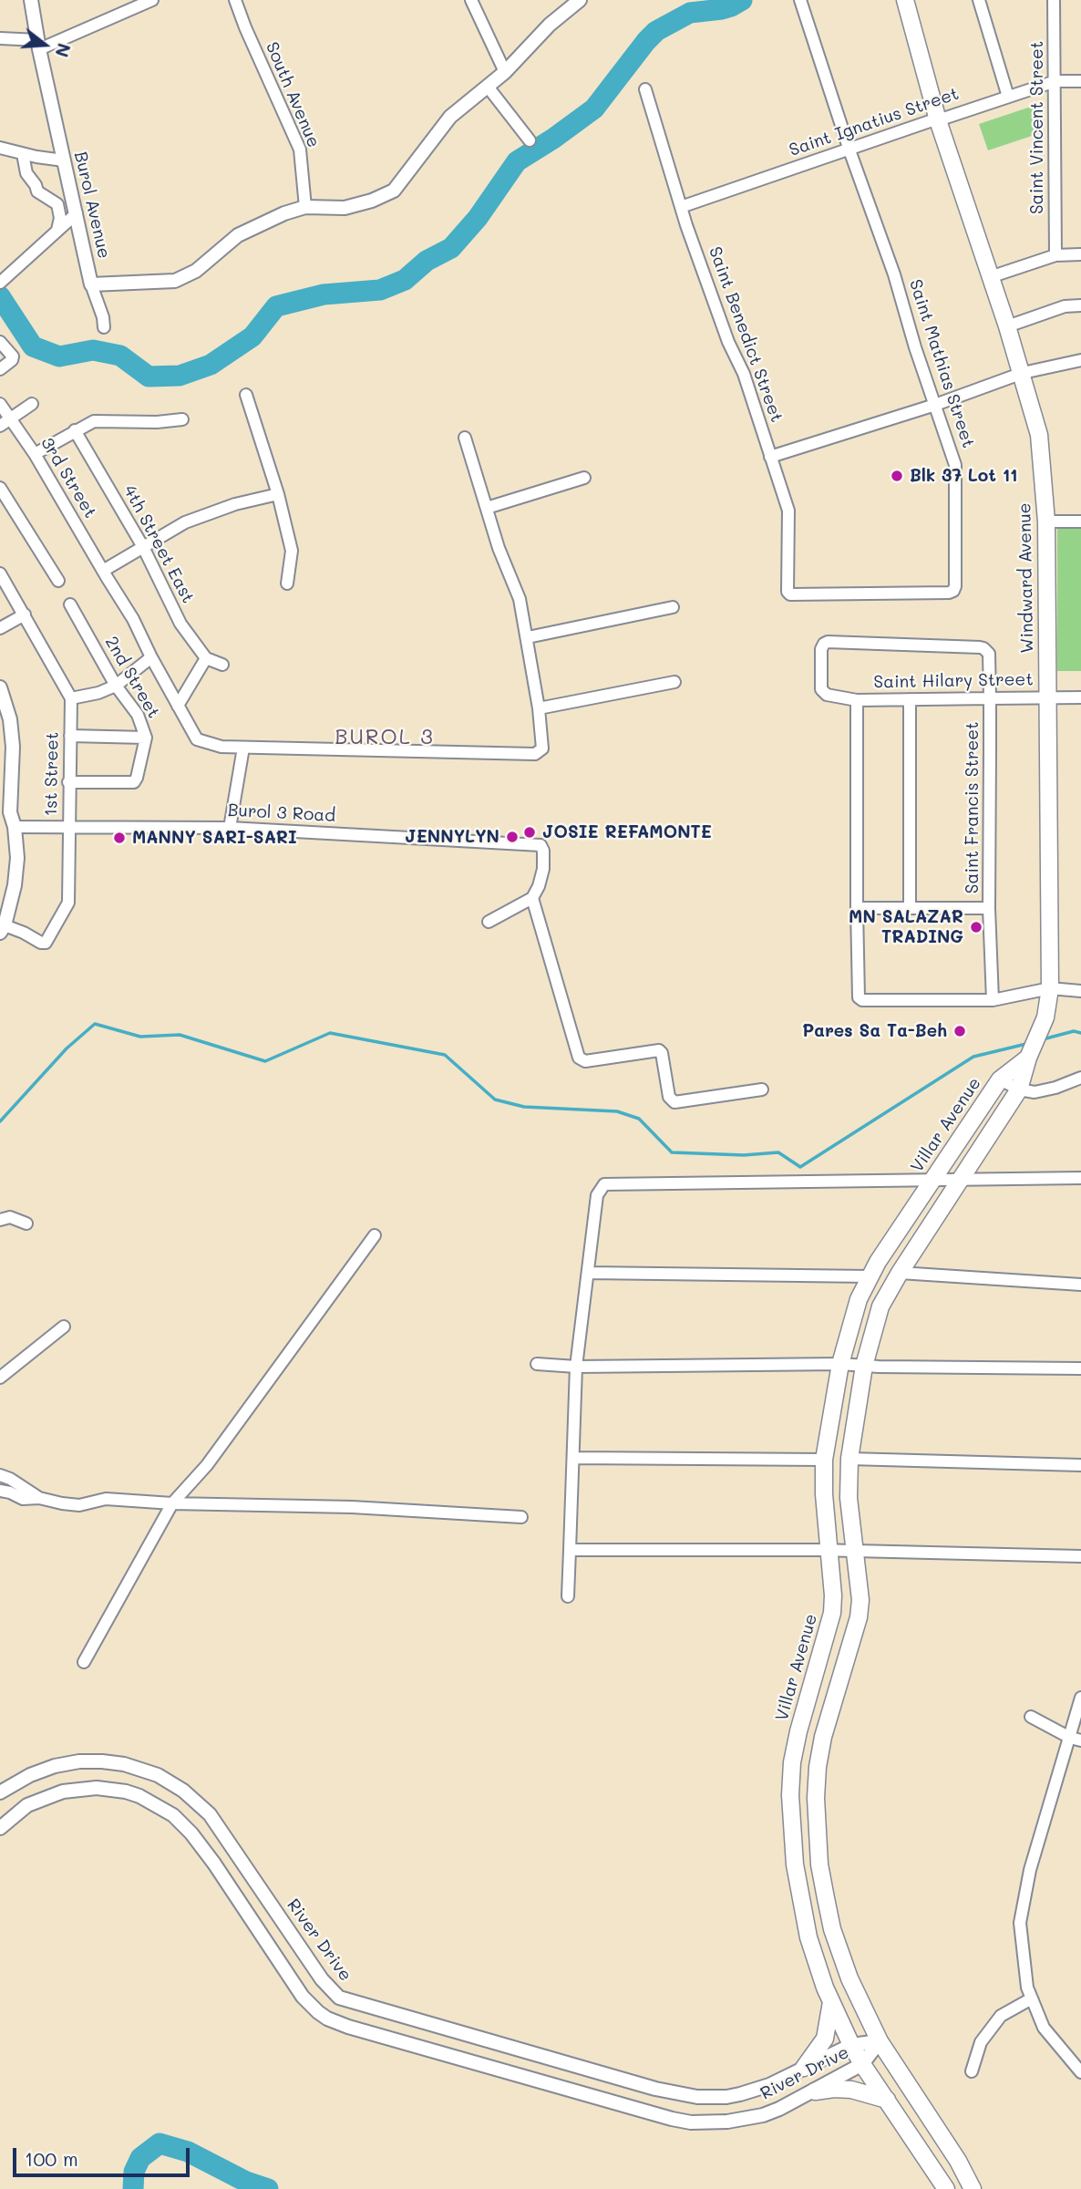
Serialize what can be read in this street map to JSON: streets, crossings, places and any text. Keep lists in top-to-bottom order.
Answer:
{
  "streets": {
    "main road": ["Windward Avenue", "Villar Avenue"],
    "street": [
      "South Avenue",
      "Saint Ignatius Street",
      "Saint Vincent Street",
      "Burol Avenue",
      "Saint Benedict Street",
      "Saint Mathias Street",
      "3rd Street",
      "4th Street East",
      "2nd Street",
      "Saint Hilary Street",
      "1st Street",
      "Saint Francis Street",
      "Burol 3 Road",
      "River Drive"
    ]
  },
  "crossings": [
    ["South Avenue", "Burol Avenue"],
    ["Saint Ignatius Street", "Saint Vincent Street"],
    ["Saint Ignatius Street", "Saint Benedict Street"],
    ["Saint Ignatius Street", "Saint Mathias Street"],
    ["Saint Ignatius Street", "Windward Avenue"],
    ["Saint Benedict Street", "Saint Mathias Street"],
    ["Windward Avenue", "Saint Hilary Street"],
    ["Windward Avenue", "Villar Avenue"],
    ["2nd Street", "1st Street"],
    ["Saint Hilary Street", "Saint Francis Street"],
    ["1st Street", "Burol 3 Road"],
    ["Villar Avenue", "River Drive"]
  ],
  "districts": ["BUROL 3"],
  "places": [
    "Blk 37 Lot 11",
    "JOSIE REFAMONTE",
    "JENNYLYN",
    "MANNY SARI-SARI",
    "MN SALAZAR TRADING",
    "Pares Sa Ta-Beh"
  ],
  "scale_bar": "100 m",
  "north": "right"
}
